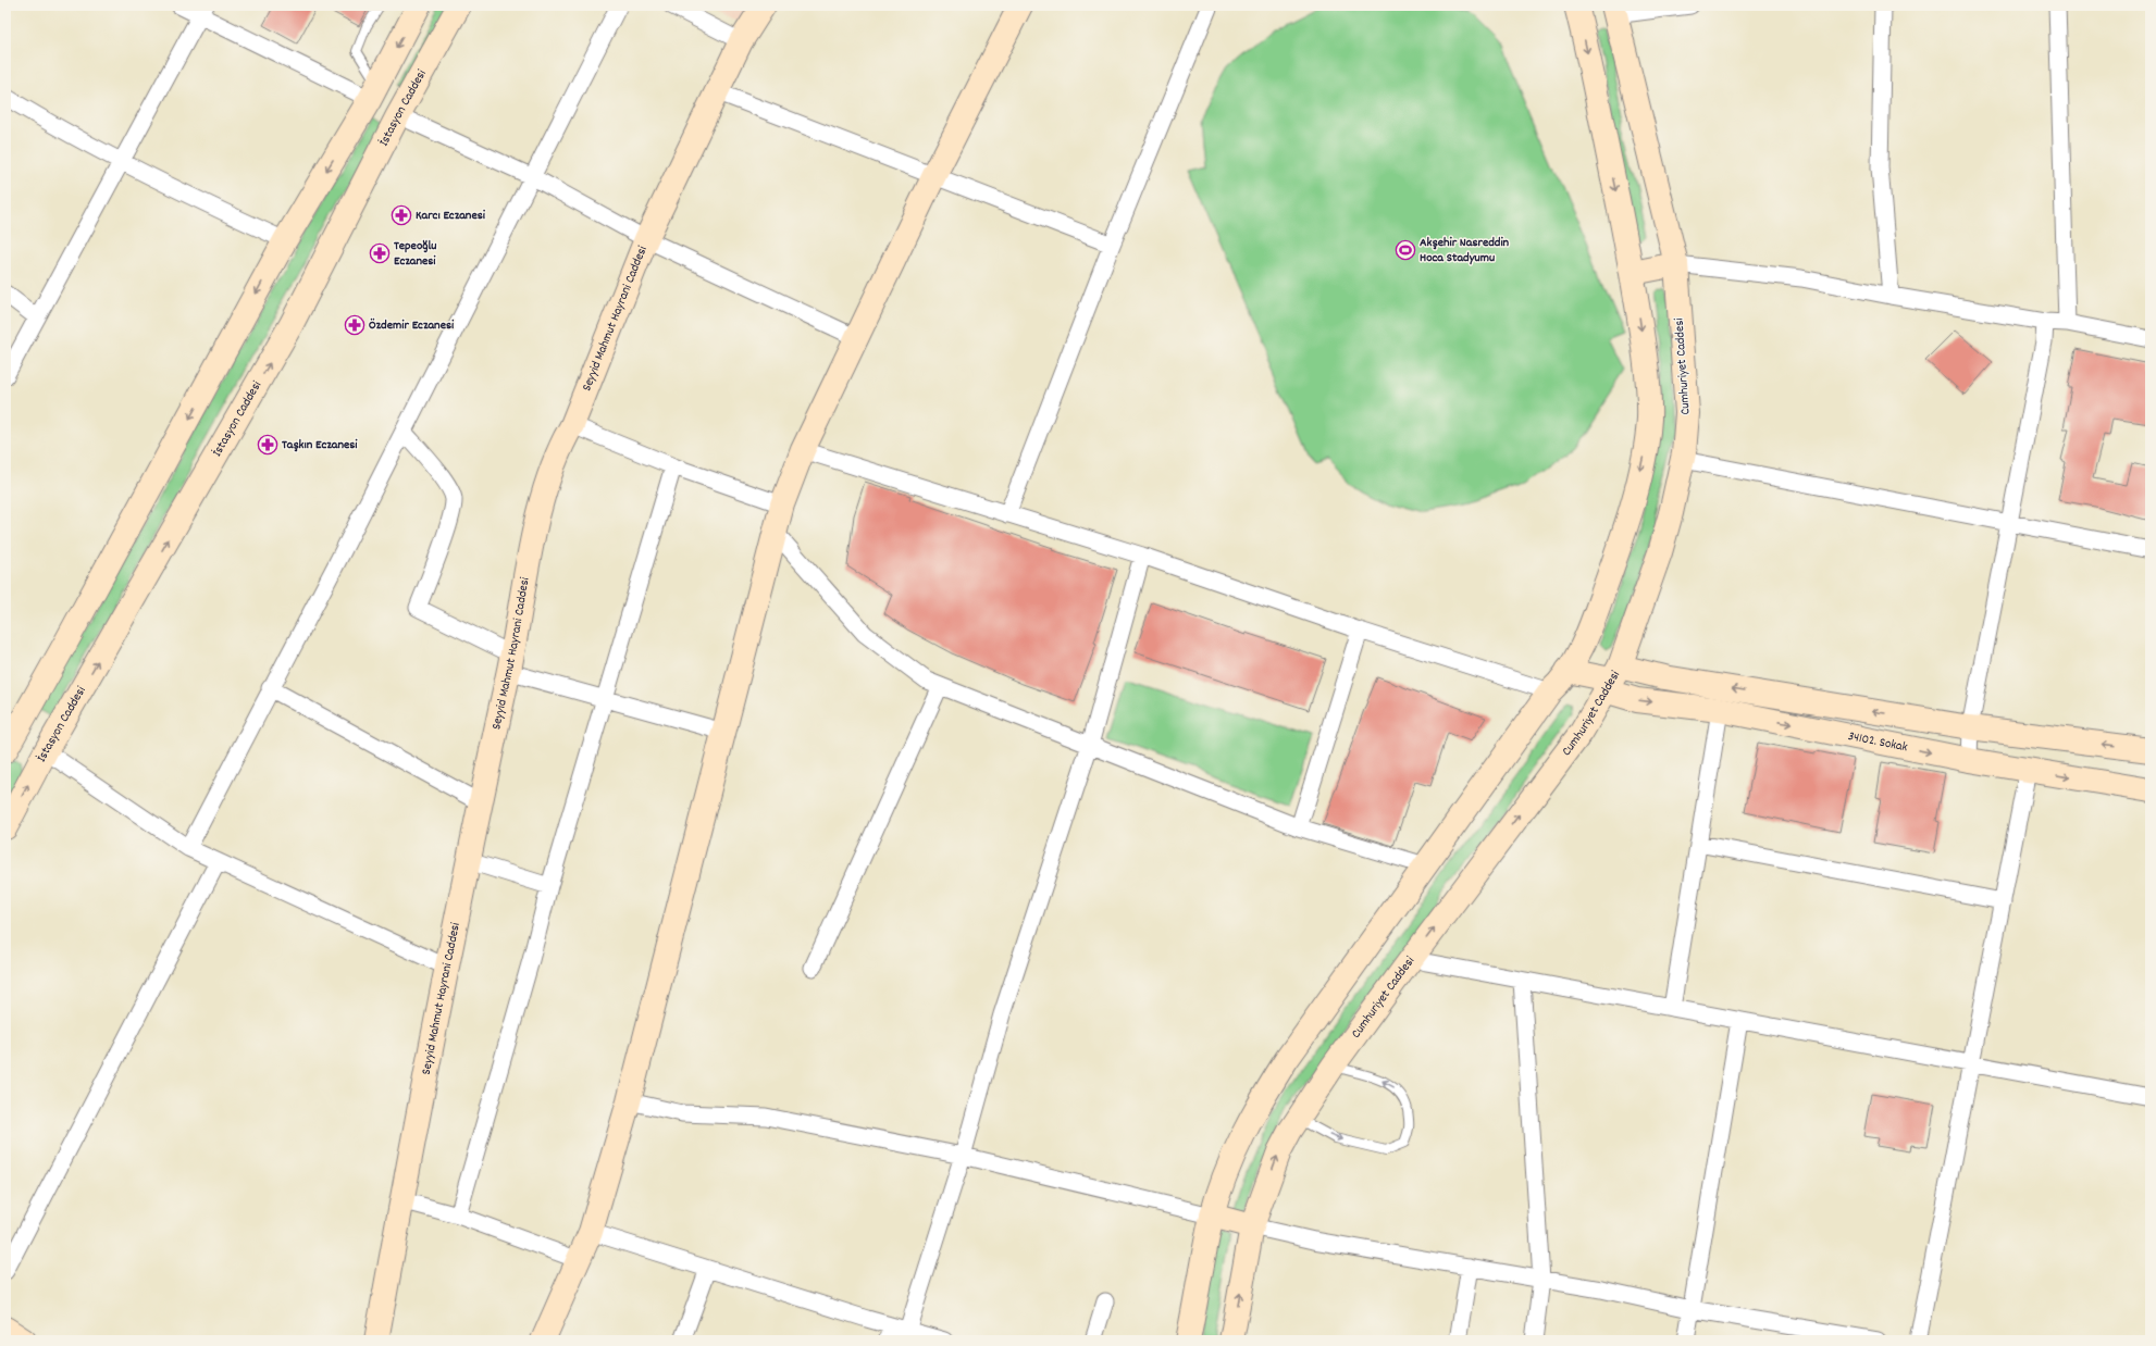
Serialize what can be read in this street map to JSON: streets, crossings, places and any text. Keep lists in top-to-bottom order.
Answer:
{
  "streets": {
    "main road": [
      "İstasyon Caddesi",
      "Seyyid Mahmut Hayrani Caddesi",
      "Cumhuriyet Caddesi",
      "34102. Sokak"
    ]
  },
  "crossings": [
    ["Cumhuriyet Caddesi", "34102. Sokak"]
  ],
  "places": {
    "pharmacy": [
      "Karcı Eczanesi",
      "Tepeoğlu Eczanesi",
      "Özdemir Eczanesi",
      "Taşkın Eczanesi"
    ],
    "sports": ["Akşehir Nasreddin Hoca Stadyumu"]
  }
}
